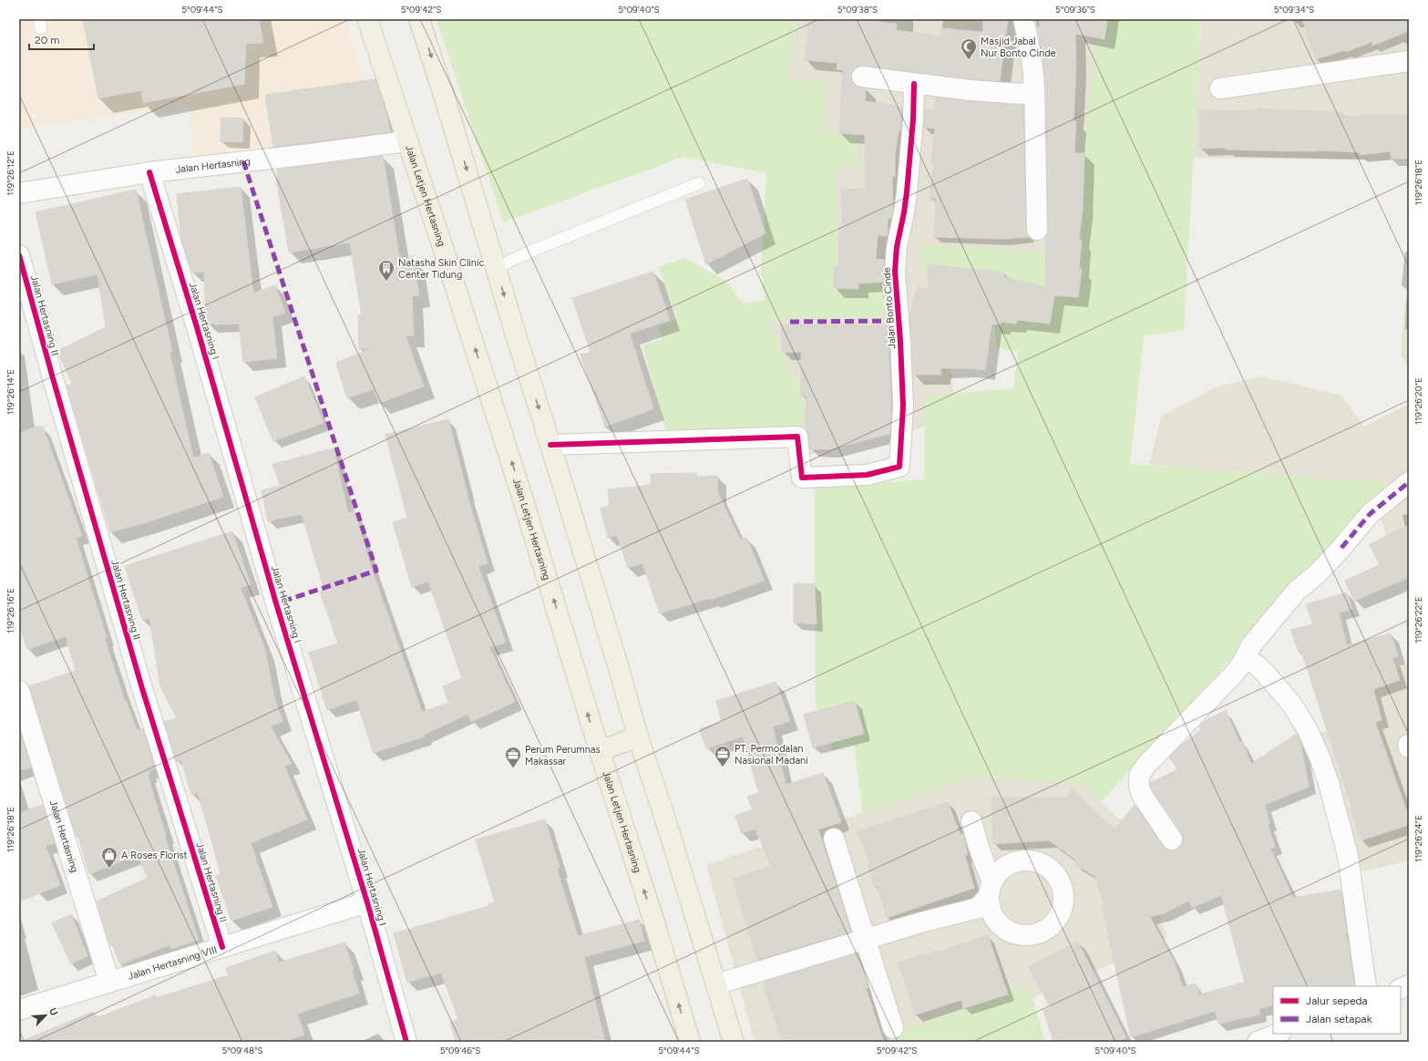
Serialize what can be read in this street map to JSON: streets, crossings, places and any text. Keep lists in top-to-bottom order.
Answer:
{
  "streets": {
    "main road": ["Jalan Letjen Hertasning"],
    "street": [
      "Jalan Hertasning",
      "Jalan Bonto Cinde",
      "Jalan Hertasning II",
      "Jalan Hertasning I",
      "Jalan Hertasning VIII"
    ]
  },
  "crossings": [
    ["Jalan Hertasning", "Jalan Letjen Hertasning"],
    ["Jalan Hertasning", "Jalan Hertasning I"],
    ["Jalan Hertasning", "Jalan Hertasning VIII"],
    ["Jalan Hertasning II", "Jalan Hertasning VIII"],
    ["Jalan Hertasning I", "Jalan Hertasning VIII"]
  ],
  "places": {
    "mosque": ["Masjid Jabal Nur Bonto Cinde"],
    "building": ["Natasha Skin Clinic Center Tidung"],
    "office": ["PT. Permodalan Nasional Madani", "Perum Perumnas Makassar"],
    "shop": ["A Roses Florist"]
  },
  "legend": ["Jalur sepeda", "Jalan setapak"],
  "scale_bar": "20 m",
  "north": "top right",
  "coordinates": [
    "5°09'44\"S",
    "5°09'42\"S",
    "5°09'40\"S",
    "5°09'38\"S",
    "5°09'36\"S",
    "5°09'34\"S",
    "119°26'12\"E",
    "119°26'18\"E",
    "119°26'14\"E",
    "119°26'20\"E",
    "119°26'16\"E",
    "119°26'22\"E",
    "119°26'24\"E",
    "5°09'48\"S",
    "5°09'46\"S"
  ]
}
